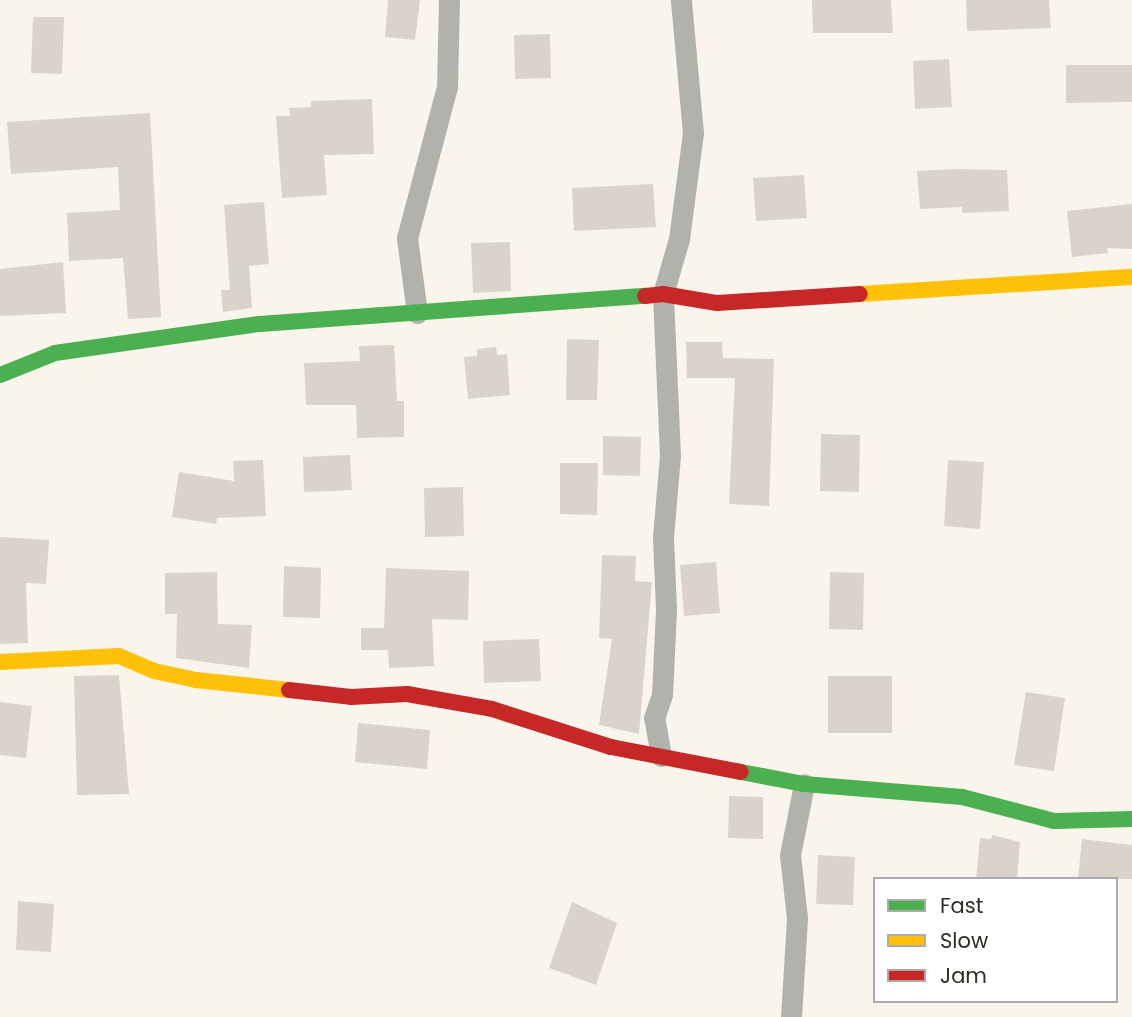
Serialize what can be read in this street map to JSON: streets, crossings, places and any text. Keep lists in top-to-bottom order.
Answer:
{
  "legend": ["Fast", "Slow", "Jam"]
}
